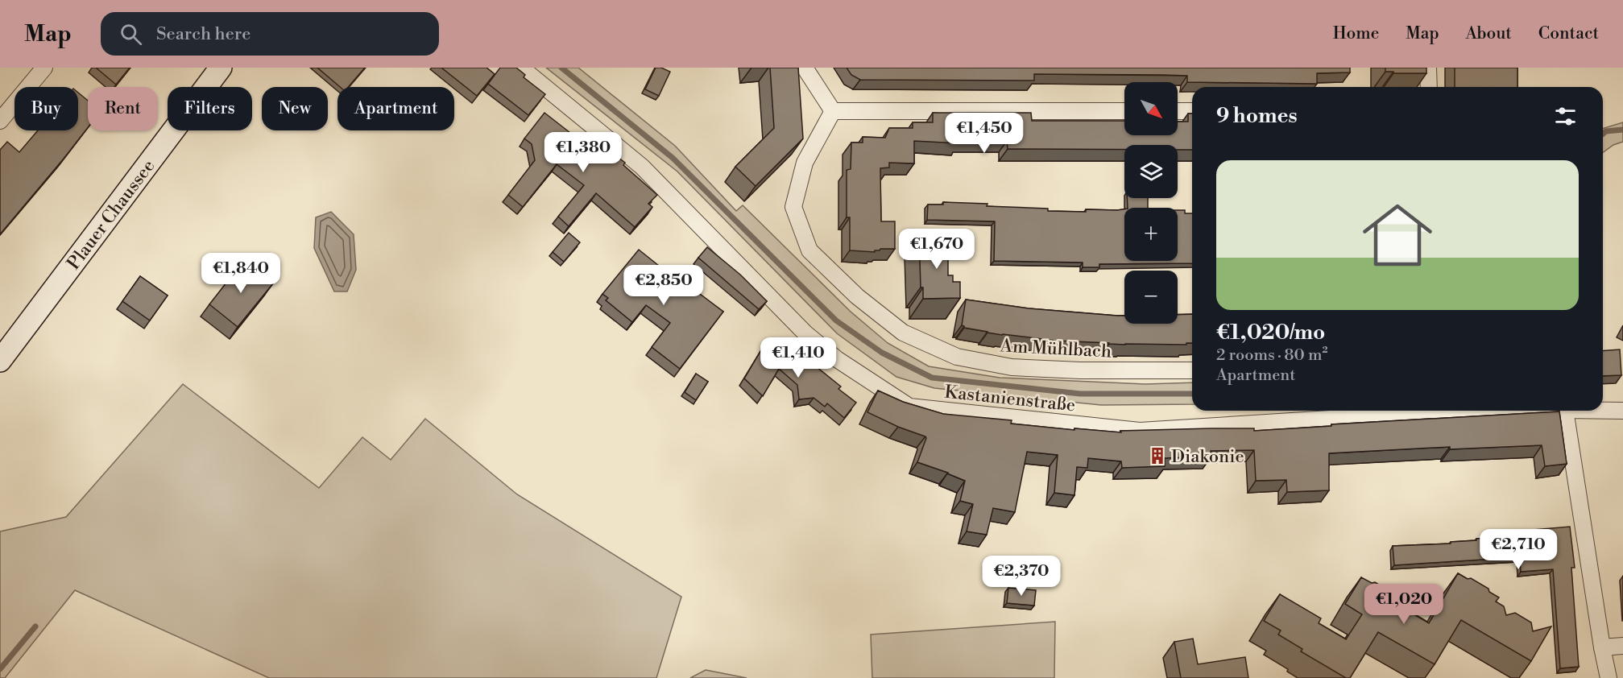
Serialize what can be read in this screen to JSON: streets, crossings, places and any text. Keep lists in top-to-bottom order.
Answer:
{
  "streets": {
    "main road": ["Plauer Chaussee"],
    "street": ["Am Mühlbach", "Kastanienstraße"]
  },
  "places": {
    "building": ["Diakonie"]
  },
  "north": "bottom right",
  "page": {
    "header": "Map",
    "search": "Search here",
    "nav": [
      "Home",
      "Map",
      "About",
      "Contact"
    ],
    "map_buttons": ["+", "−"],
    "chip": [
      "Buy",
      "Rent",
      "Filters",
      "New",
      "Apartment"
    ],
    "heading": "9 homes",
    "price": [
      "€1,450",
      "€1,380",
      "€1,670",
      "€1,840",
      "€2,850",
      "€1,410",
      "€2,710",
      "€2,370",
      "€1,020"
    ],
    "list": [
      {
        "name": "€1,020/mo",
        "note": "2 rooms · 80 m² · Apartment"
      }
    ]
  }
}
